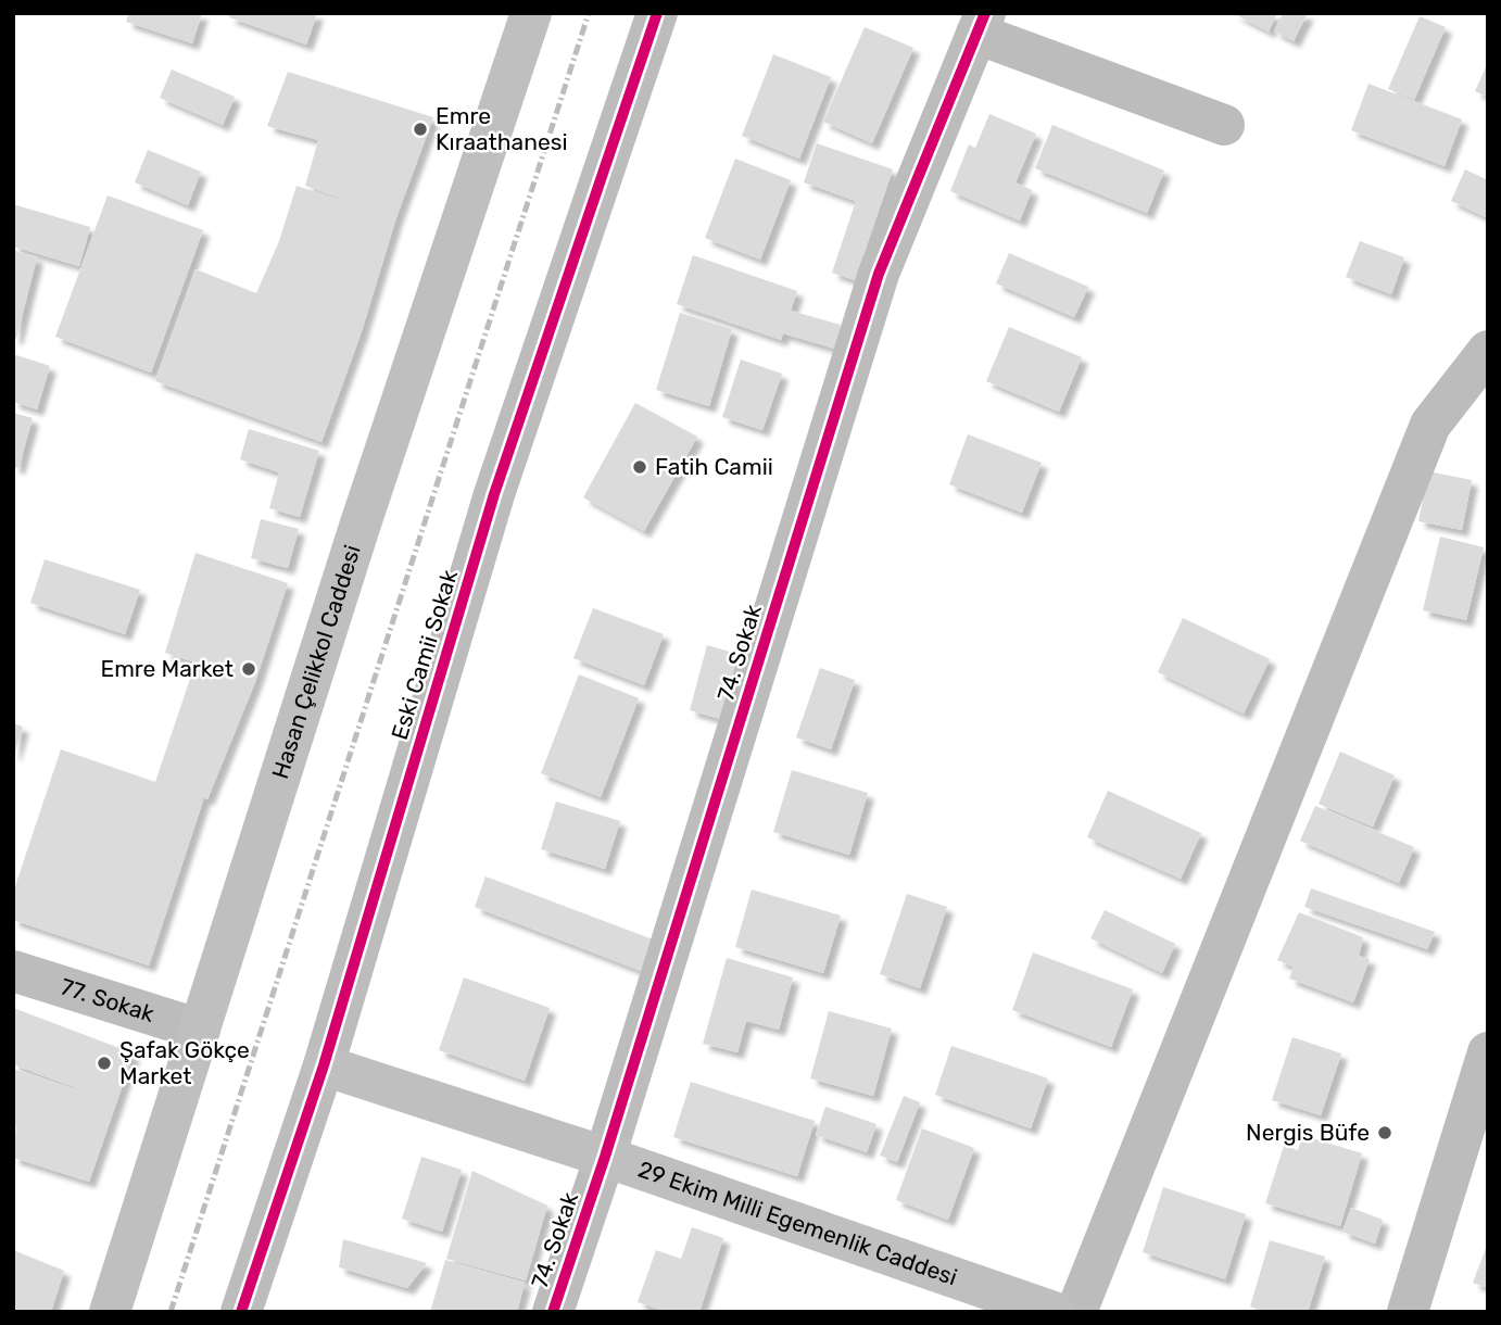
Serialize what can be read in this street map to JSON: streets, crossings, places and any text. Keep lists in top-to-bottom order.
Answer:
{
  "streets": {
    "main road": ["Hasan Çelikkol Caddesi", "29 Ekim Milli Egemenlik Caddesi"],
    "street": ["74. Sokak", "Eski Camii Sokak", "77. Sokak"]
  },
  "crossings": [
    ["74. Sokak", "29 Ekim Milli Egemenlik Caddesi"],
    ["Eski Camii Sokak", "29 Ekim Milli Egemenlik Caddesi"],
    ["Hasan Çelikkol Caddesi", "77. Sokak"]
  ],
  "places": [
    "Emre Kıraathanesi",
    "Fatih Camii",
    "Emre Market",
    "Şafak Gökçe Market",
    "Nergis Büfe"
  ]
}
